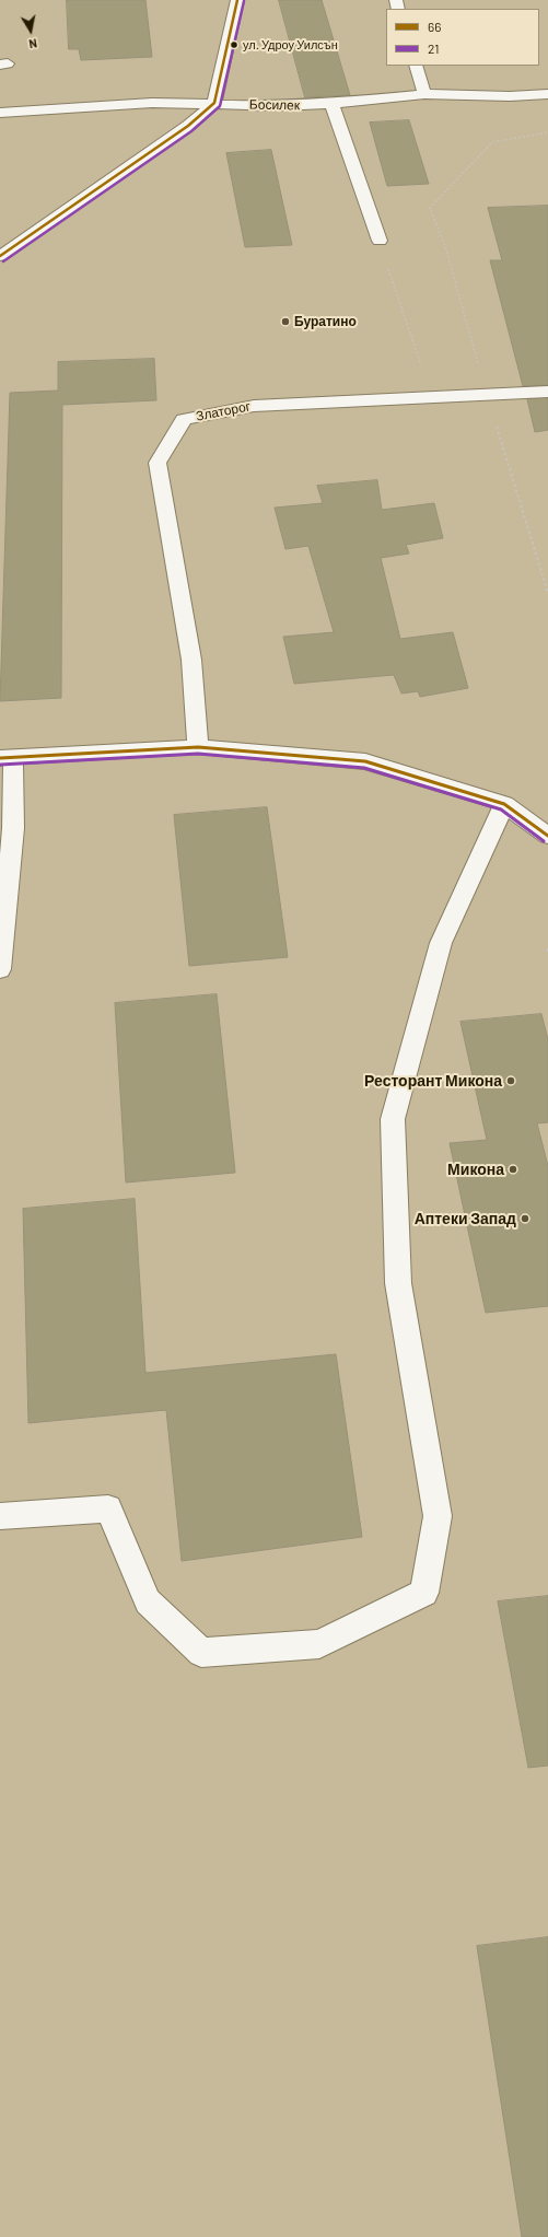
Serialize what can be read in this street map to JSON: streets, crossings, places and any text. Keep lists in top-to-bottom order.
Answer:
{
  "streets": {
    "street": ["Босилек", "Златорог"]
  },
  "places": [
    "ул. Удроу Уилсън",
    "Буратино",
    "Ресторант Микона",
    "Микона",
    "Аптеки Запад"
  ],
  "lines": ["transit line 66", "transit line 21"],
  "legend": ["66", "21"],
  "north": "bottom"
}
